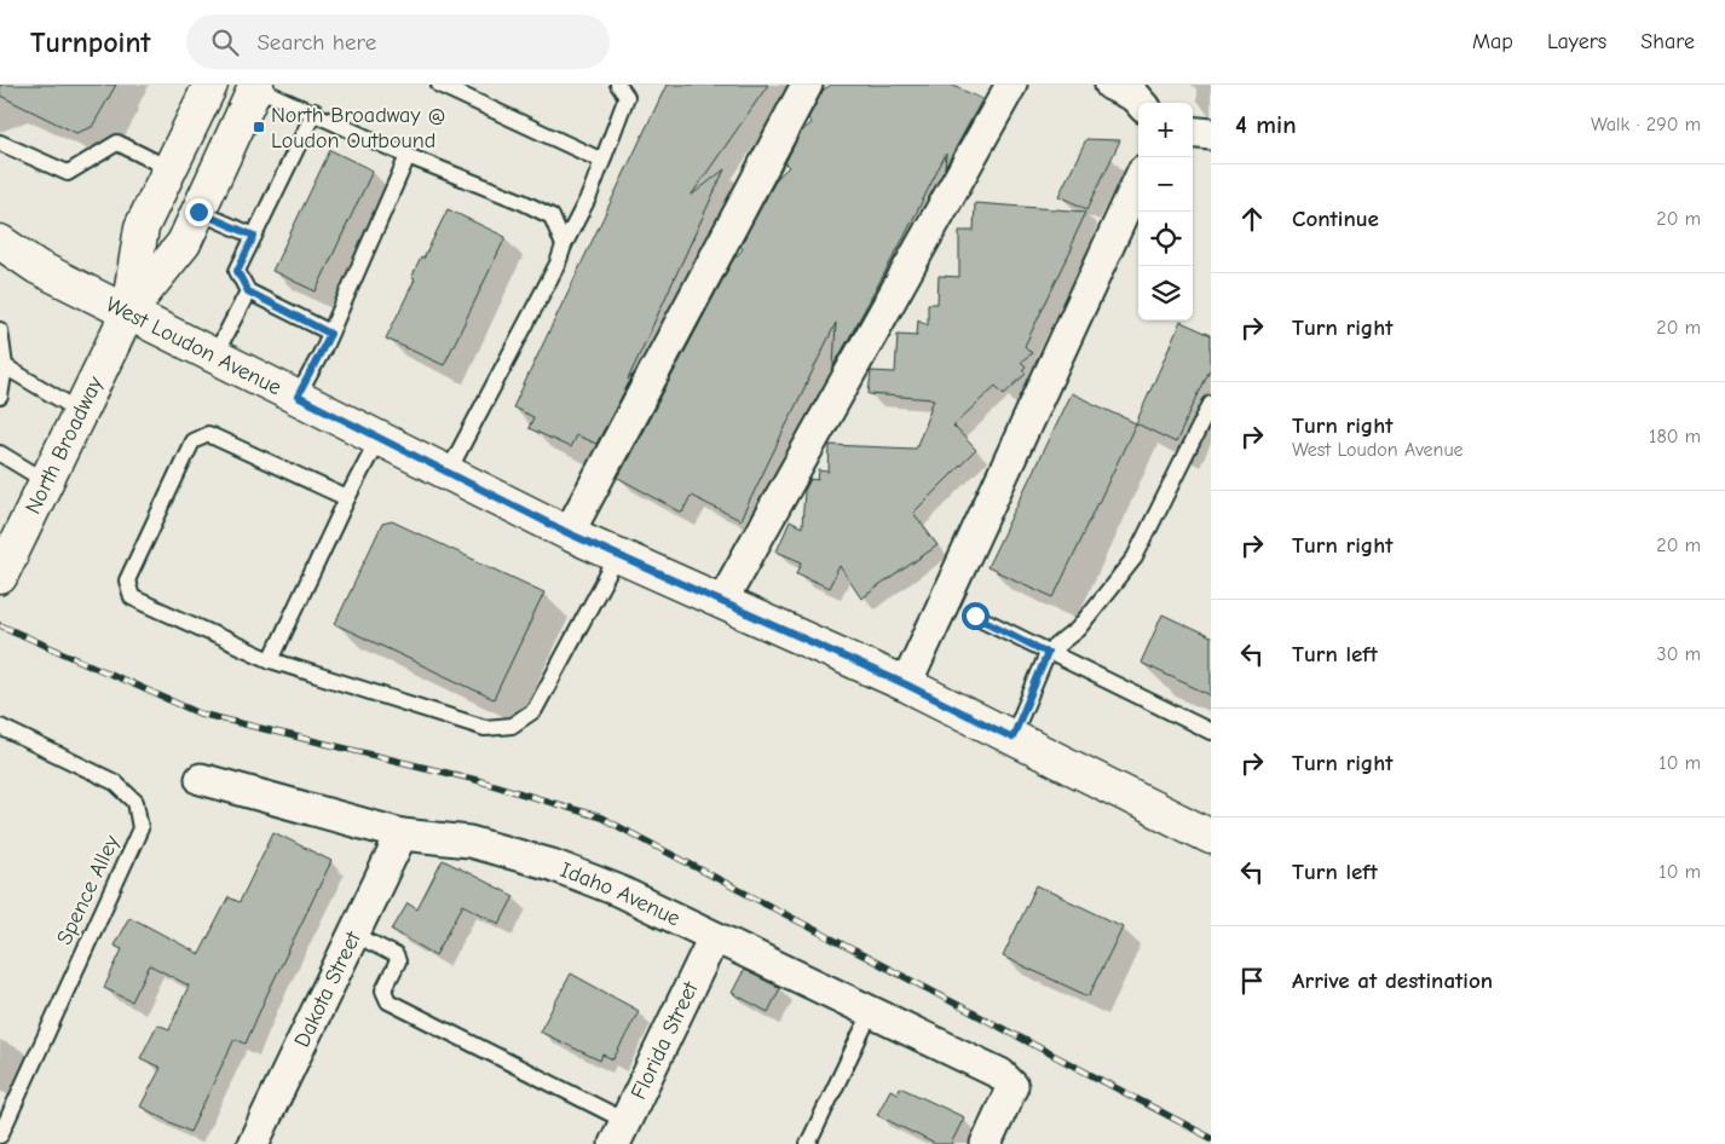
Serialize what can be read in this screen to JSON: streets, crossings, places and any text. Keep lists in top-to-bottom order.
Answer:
{
  "streets": {
    "main road": ["West Loudon Avenue", "North Broadway"],
    "street": ["Idaho Avenue", "Dakota Street", "Florida Street"],
    "lane": ["Spence Alley"]
  },
  "crossings": [
    ["West Loudon Avenue", "North Broadway"],
    ["Idaho Avenue", "Dakota Street"],
    ["Idaho Avenue", "Florida Street"]
  ],
  "places": {
    "transit": ["North Broadway @ Loudon Outbound"]
  },
  "page": {
    "header": "Turnpoint",
    "search": "Search here",
    "nav": ["Map", "Layers", "Share"],
    "heading": ["4 min", "Walk · 290 m"],
    "map_buttons": ["+", "−"],
    "list": [
      ["Continue", "20 m"],
      ["Turn right", "20 m"],
      ["Turn right", "West Loudon Avenue", "180 m"],
      ["Turn right", "20 m"],
      ["Turn left", "30 m"],
      ["Turn right", "10 m"],
      ["Turn left", "10 m"],
      "Arrive at destination"
    ]
  }
}
